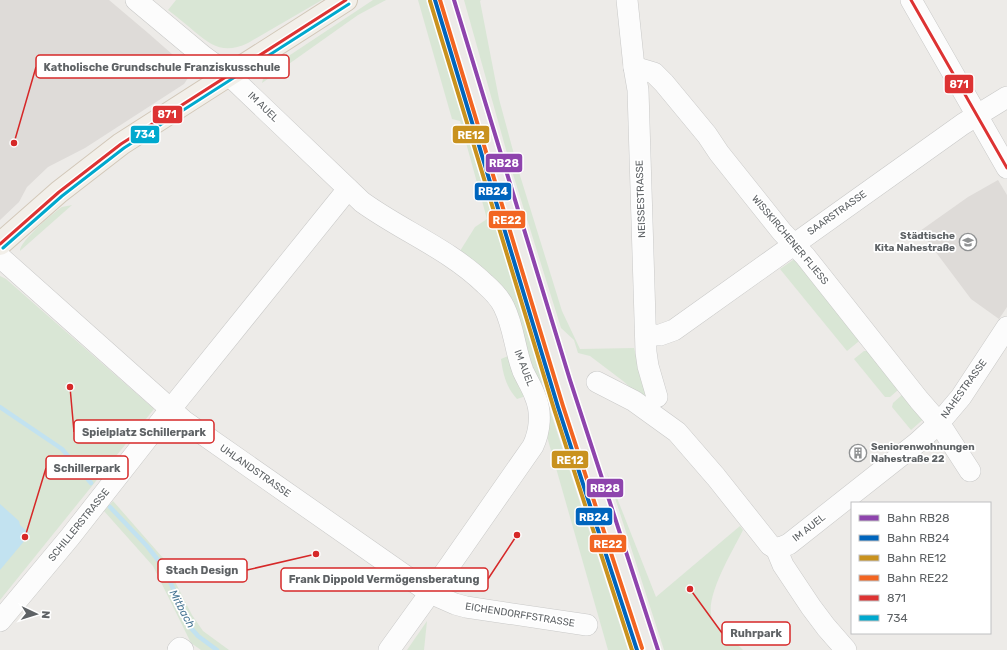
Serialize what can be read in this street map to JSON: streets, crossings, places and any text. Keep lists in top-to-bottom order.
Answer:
{
  "streets": {
    "street": [
      "IM AUEL",
      "NEISSESTRASSE",
      "SAARSTRASSE",
      "WISSKIRCHENER FLIESS",
      "NAHESTRASSE",
      "UHLANDSTRASSE",
      "SCHILLERSTRASSE",
      "EICHENDORFFSTRASSE"
    ]
  },
  "crossings": [
    ["IM AUEL", "WISSKIRCHENER FLIESS"],
    ["IM AUEL", "NAHESTRASSE"],
    ["IM AUEL", "UHLANDSTRASSE"],
    ["IM AUEL", "EICHENDORFFSTRASSE"],
    ["NEISSESTRASSE", "SAARSTRASSE"],
    ["NEISSESTRASSE", "WISSKIRCHENER FLIESS"],
    ["SAARSTRASSE", "WISSKIRCHENER FLIESS"],
    ["WISSKIRCHENER FLIESS", "NAHESTRASSE"],
    ["UHLANDSTRASSE", "SCHILLERSTRASSE"],
    ["UHLANDSTRASSE", "EICHENDORFFSTRASSE"]
  ],
  "water": ["Mitbach"],
  "places": {
    "other": [
      "Katholische Grundschule Franziskusschule",
      "Spielplatz Schillerpark",
      "Frank Dippold Vermögensberatung",
      "Schillerpark",
      "Stach Design",
      "Ruhrpark"
    ],
    "school or university": ["Städtische Kita Nahestraße"],
    "building": ["Seniorenwohnungen Nahestraße 22"]
  },
  "lines": [
    "rail line RB28",
    "rail line RB24",
    "rail line RE22",
    "transit line 871",
    "rail line RE12",
    "transit line 734"
  ],
  "legend": [
    "Bahn RB28",
    "Bahn RB24",
    "Bahn RE12",
    "Bahn RE22",
    "871",
    "734"
  ],
  "north": "right"
}
